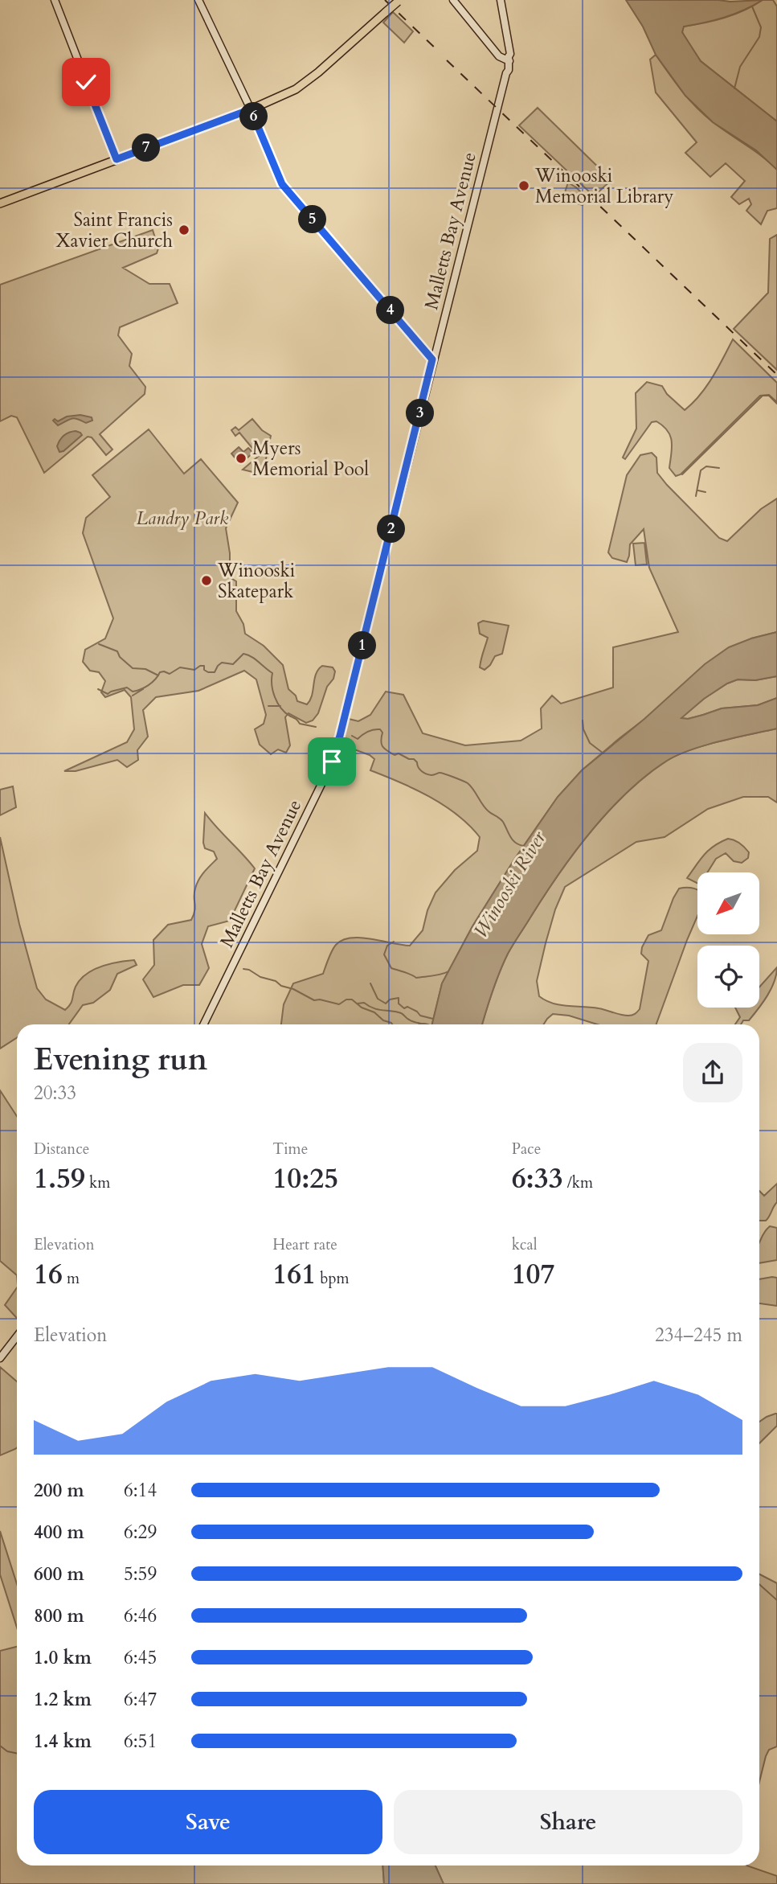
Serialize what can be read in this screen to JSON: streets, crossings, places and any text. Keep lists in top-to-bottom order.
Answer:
{
  "streets": {
    "street": ["Malletts Bay Avenue"]
  },
  "water": ["Winooski River"],
  "parks": ["Landry Park"],
  "places": [
    "Winooski Memorial Library",
    "Saint Francis Xavier Church",
    "Myers Memorial Pool",
    "Winooski Skatepark"
  ],
  "north": "bottom left",
  "page": {
    "pins": [
      "6",
      "7",
      "5",
      "4",
      "3",
      "2",
      "1"
    ],
    "heading": ["Evening run", "20:33"],
    "stats": [
      ["Distance", "1.59 km"],
      ["Time", "10:25"],
      ["Pace", "6:33 /km"],
      ["Elevation", "16 m"],
      ["Heart rate", "161 bpm"],
      ["kcal", "107"]
    ],
    "chart": ["Elevation", "234–245 m"],
    "list": [
      {
        "name": "200 m",
        "note": "6:14"
      },
      {
        "name": "400 m",
        "note": "6:29"
      },
      {
        "name": "600 m",
        "note": "5:59"
      },
      {
        "name": "800 m",
        "note": "6:46"
      },
      {
        "name": "1.0 km",
        "note": "6:45"
      },
      {
        "name": "1.2 km",
        "note": "6:47"
      },
      {
        "name": "1.4 km",
        "note": "6:51"
      }
    ],
    "buttons": ["Save", "Share"]
  }
}
